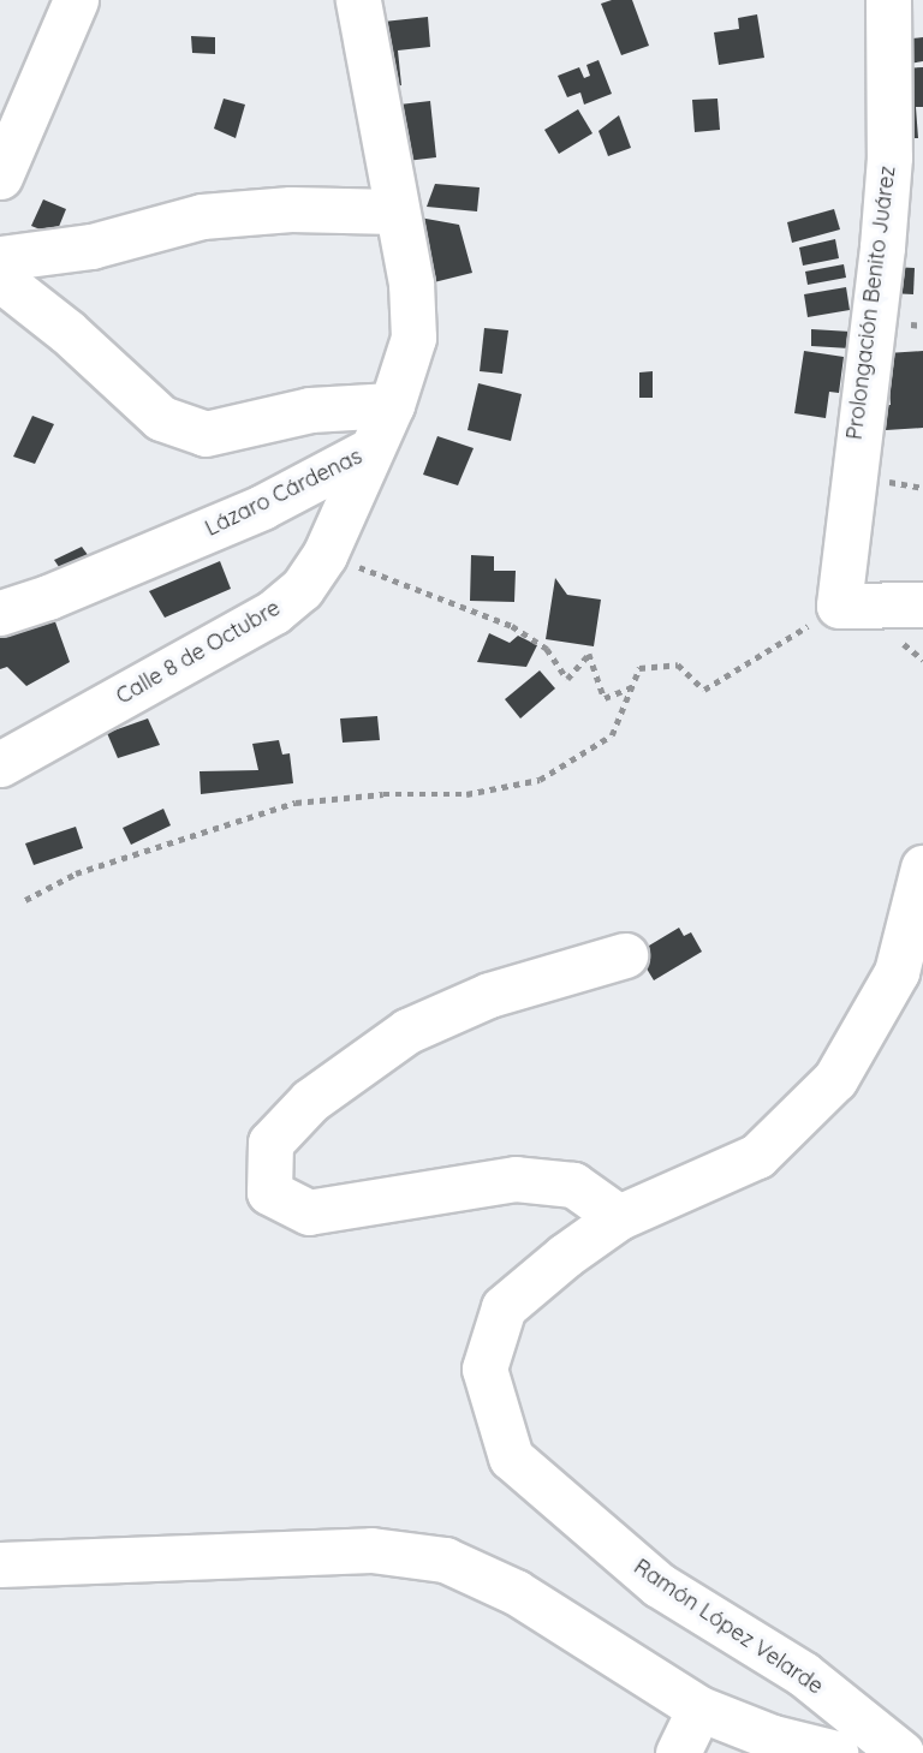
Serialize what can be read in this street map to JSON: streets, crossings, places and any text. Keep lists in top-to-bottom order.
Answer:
{
  "streets": {
    "street": [
      "Prolongación Benito Juárez",
      "Lázaro Cárdenas",
      "Calle 8 de Octubre",
      "Ramón López Velarde"
    ]
  },
  "crossings": [
    ["Lázaro Cárdenas", "Calle 8 de Octubre"]
  ]
}
